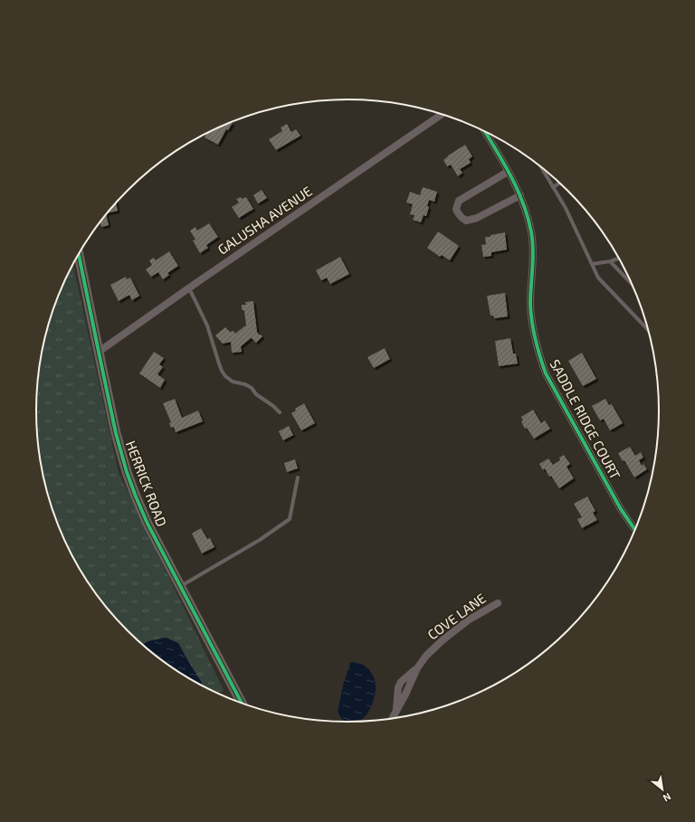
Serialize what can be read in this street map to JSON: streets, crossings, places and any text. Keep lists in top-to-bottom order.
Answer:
{
  "streets": {
    "street": [
      "GALUSHA AVENUE",
      "SADDLE RIDGE COURT",
      "HERRICK ROAD",
      "COVE LANE"
    ]
  },
  "crossings": [
    ["GALUSHA AVENUE", "HERRICK ROAD"]
  ],
  "north": "bottom right"
}
